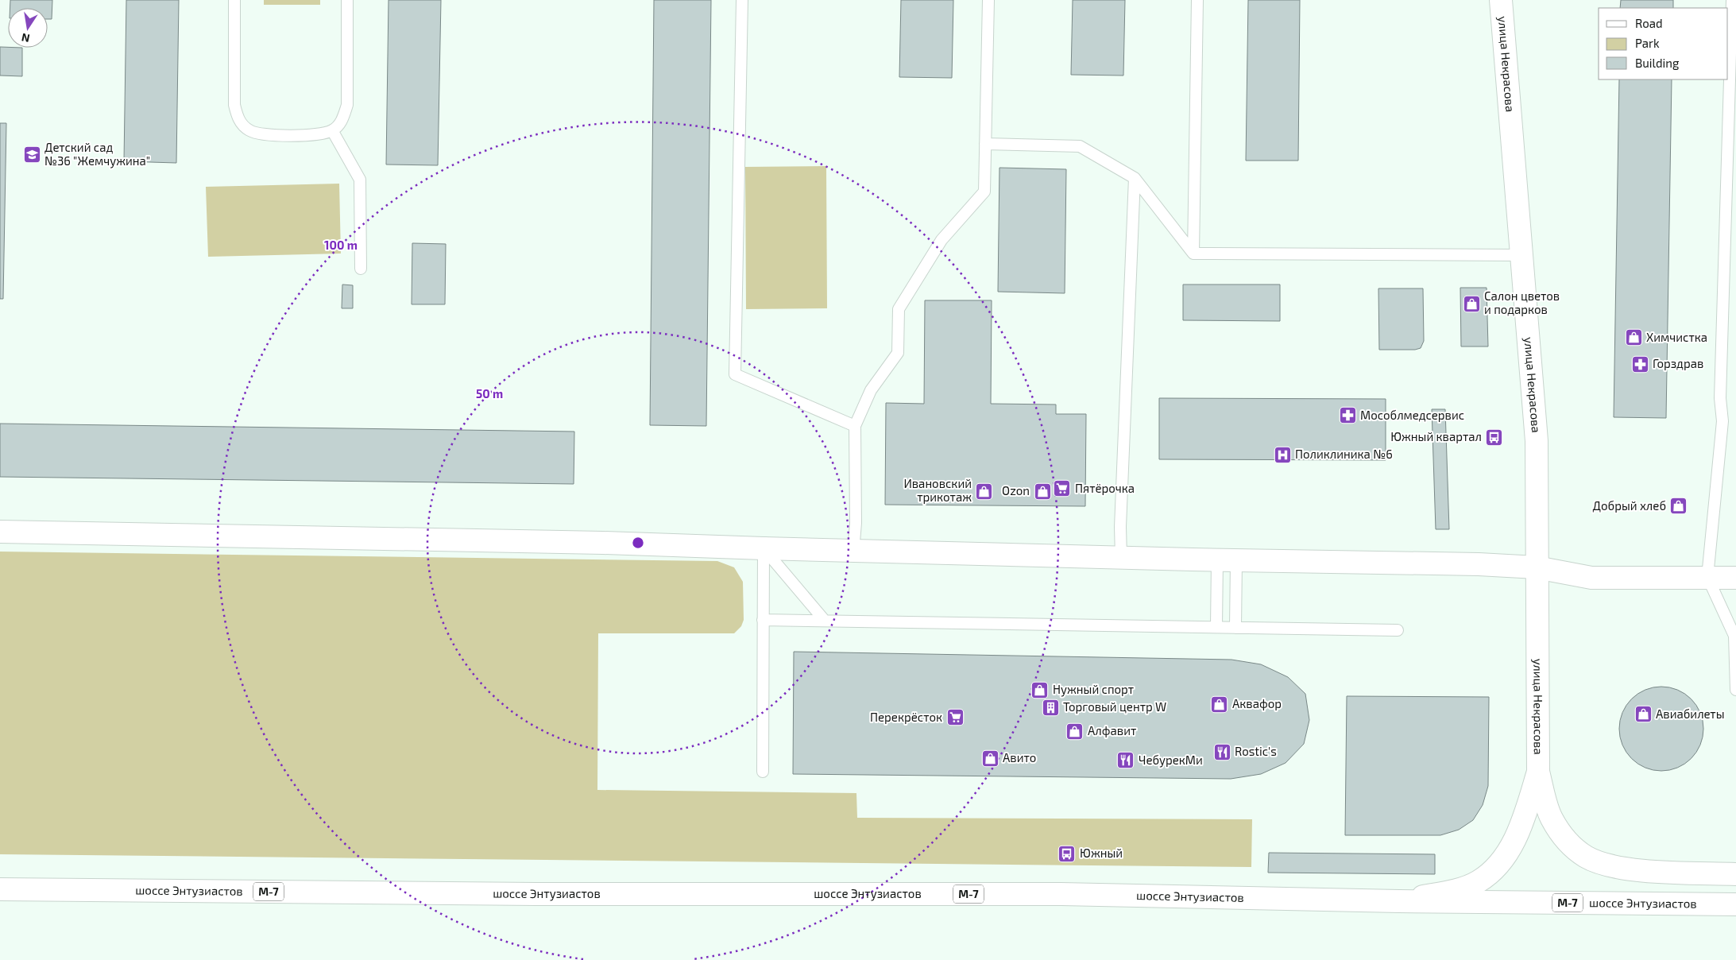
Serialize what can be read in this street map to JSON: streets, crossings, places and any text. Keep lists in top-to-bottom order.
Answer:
{
  "streets": {
    "main road": ["улица Некрасова", "шоссе Энтузиастов", "М-7"]
  },
  "crossings": [
    ["улица Некрасова", "шоссе Энтузиастов"]
  ],
  "places": {
    "school or university": ["Детский сад №36 \"Жемчужина\""],
    "shop": [
      "Салон цветов и подарков",
      "Химчистка",
      "Ивановский трикотаж",
      "Ozon",
      "Добрый хлеб",
      "Нужный спорт",
      "Аквафор",
      "Авиабилеты",
      "Алфавит",
      "Авито"
    ],
    "pharmacy": ["Горздрав", "Мособлмедсервис"],
    "bus stop": ["Южный квартал", "Южный"],
    "hospital": ["Поликлиника №6"],
    "supermarket": ["Пятёрочка", "Перекрёсток"],
    "building": ["Торговый центр W"],
    "restaurant": ["Rostic's", "ЧебурекМи"]
  },
  "legend": ["Road", "Park", "Building"],
  "north": "bottom",
  "rings": ["100 m", "50 m"]
}
